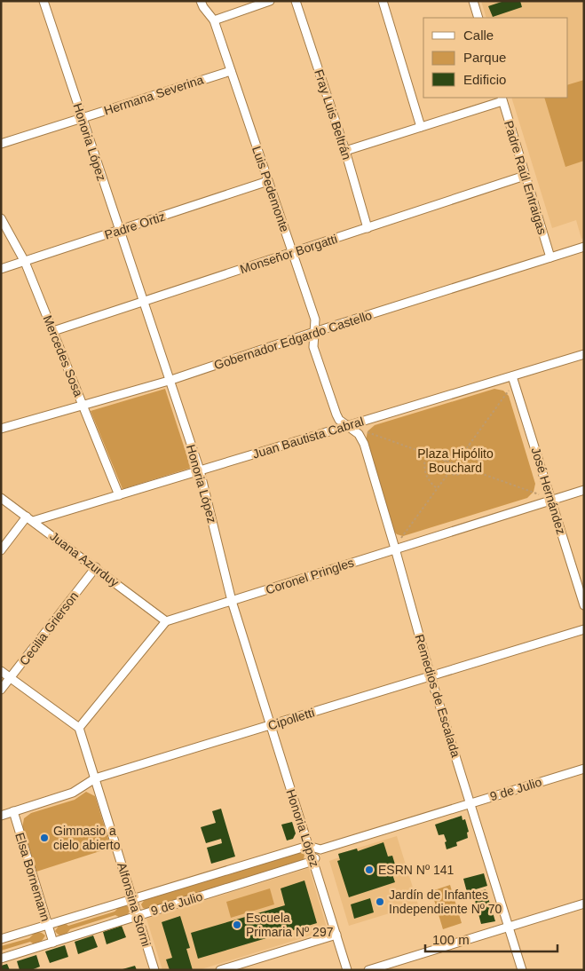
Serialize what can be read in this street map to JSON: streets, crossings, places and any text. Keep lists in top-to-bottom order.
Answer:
{
  "streets": {
    "street": [
      "Hermana Severina",
      "Fray Luis Beltrán",
      "Honoria López",
      "Padre Raúl Entraigas",
      "Luis Pedemonte",
      "Padre Ortiz",
      "Monseñor Borgatti",
      "Gobernador Edgardo Castello",
      "Mercedes Sosa",
      "Juan Bautista Cabral",
      "José Hernández",
      "Juana Azurduy",
      "Coronel Pringles",
      "Cecilia Grierson",
      "Remedios de Escalada",
      "Cipolletti",
      "9 de Julio",
      "Elsa Bornemann",
      "Alfonsina Storni"
    ]
  },
  "crossings": [
    ["Hermana Severina", "Honoria López"],
    ["Hermana Severina", "Luis Pedemonte"],
    ["Fray Luis Beltrán", "Monseñor Borgatti"],
    ["Honoria López", "Padre Ortiz"],
    ["Honoria López", "Monseñor Borgatti"],
    ["Honoria López", "Gobernador Edgardo Castello"],
    ["Honoria López", "Juan Bautista Cabral"],
    ["Honoria López", "Coronel Pringles"],
    ["Honoria López", "Cipolletti"],
    ["Honoria López", "9 de Julio"],
    ["Padre Raúl Entraigas", "Monseñor Borgatti"],
    ["Padre Raúl Entraigas", "Gobernador Edgardo Castello"],
    ["Luis Pedemonte", "Padre Ortiz"],
    ["Luis Pedemonte", "Monseñor Borgatti"],
    ["Luis Pedemonte", "Gobernador Edgardo Castello"],
    ["Luis Pedemonte", "Juan Bautista Cabral"],
    ["Luis Pedemonte", "Remedios de Escalada"],
    ["Padre Ortiz", "Mercedes Sosa"],
    ["Monseñor Borgatti", "Mercedes Sosa"],
    ["Gobernador Edgardo Castello", "Mercedes Sosa"],
    ["Mercedes Sosa", "Juan Bautista Cabral"],
    ["Juan Bautista Cabral", "José Hernández"],
    ["Juan Bautista Cabral", "Juana Azurduy"],
    ["Juan Bautista Cabral", "Remedios de Escalada"],
    ["José Hernández", "Coronel Pringles"],
    ["Juana Azurduy", "Coronel Pringles"],
    ["Juana Azurduy", "Cecilia Grierson"],
    ["Coronel Pringles", "Remedios de Escalada"],
    ["Remedios de Escalada", "Cipolletti"],
    ["Remedios de Escalada", "9 de Julio"],
    ["Cipolletti", "Elsa Bornemann"],
    ["Cipolletti", "Alfonsina Storni"],
    ["9 de Julio", "Elsa Bornemann"],
    ["9 de Julio", "Alfonsina Storni"]
  ],
  "parks": ["Plaza Hipólito Bouchard"],
  "places": [
    "Gimnasio a cielo abierto",
    "ESRN Nº 141",
    "Jardín de Infantes Independiente Nº 70",
    "Escuela Primaria Nº 297"
  ],
  "legend": ["Calle", "Parque", "Edificio"],
  "scale_bar": "100 m"
}
